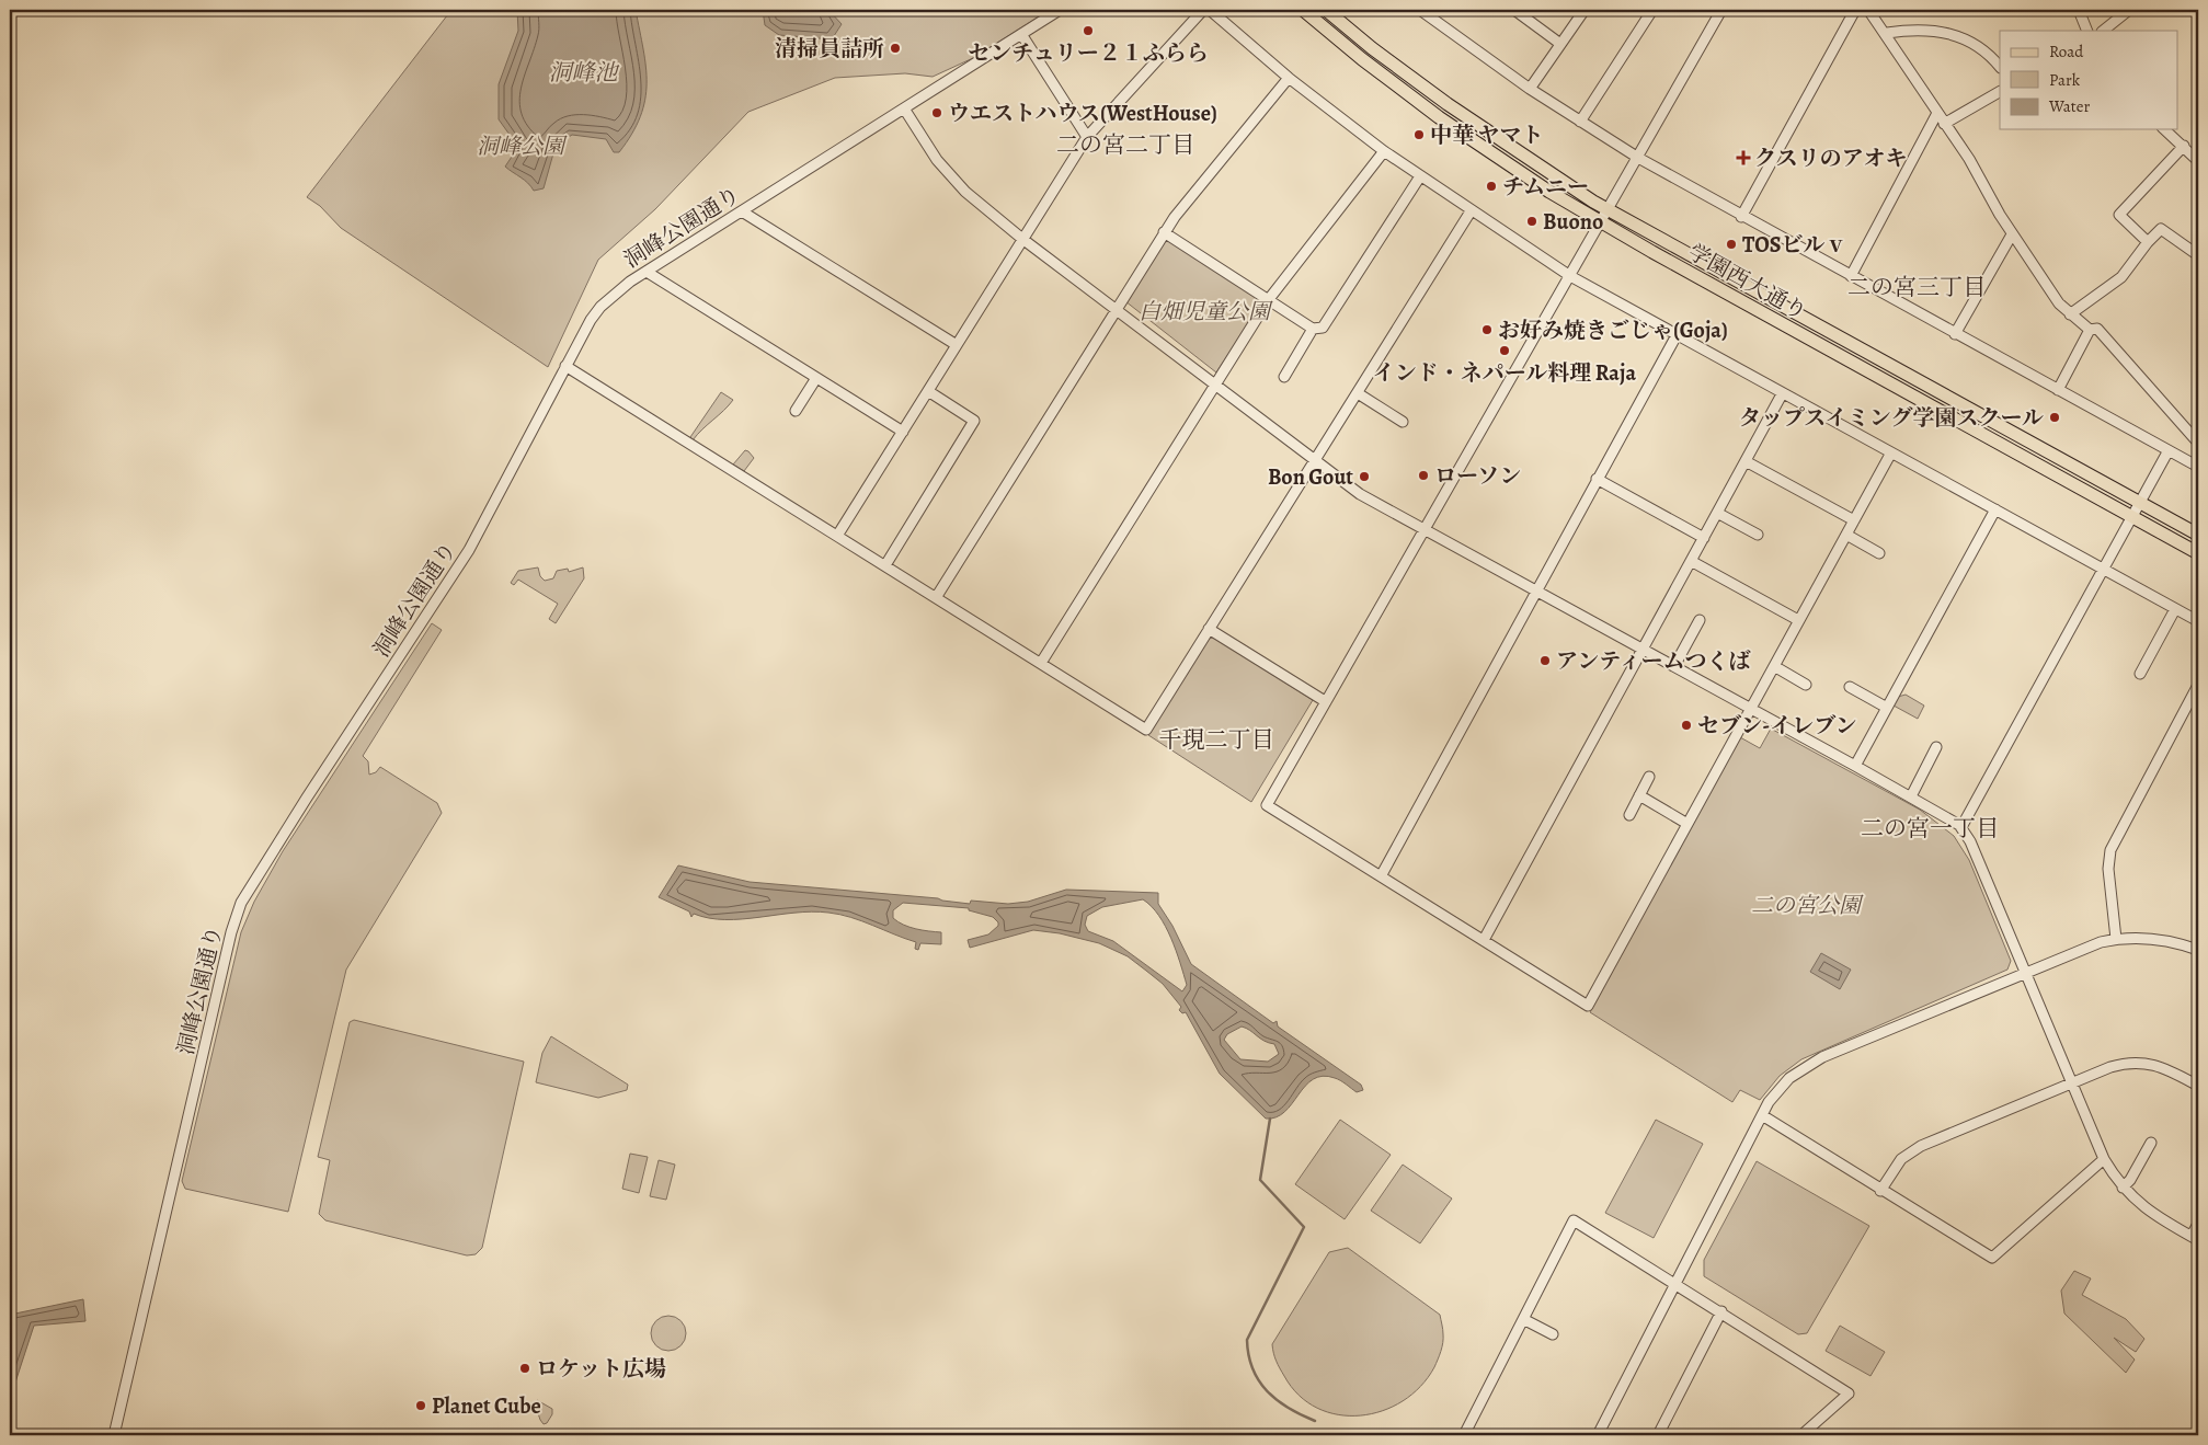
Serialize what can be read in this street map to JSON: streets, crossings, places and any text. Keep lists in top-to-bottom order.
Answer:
{
  "streets": {
    "main road": ["学園西大通り"],
    "street": ["洞峰公園通り"]
  },
  "districts": [
    "二の宮二丁目",
    "二の宮三丁目",
    "千現二丁目",
    "二の宮一丁目"
  ],
  "water": ["洞峰池"],
  "parks": ["洞峰公園", "白畑児童公園", "二の宮公園"],
  "places": {
    "other": [
      "センチュリー２１ふらら",
      "清掃員詰所",
      "ウエストハウス(WestHouse)",
      "中華 ヤマト",
      "チムニー",
      "Buono",
      "TOSビルⅴ",
      "お好み焼きごじゃ(Goja)",
      "インド・ネパール料理 Raja",
      "タップスイミング学園スクール",
      "ローソン",
      "Bon Gout",
      "アンティームつくば",
      "セブン-イレブン",
      "ロケット広場",
      "Planet Cube"
    ],
    "health": ["クスリのアオキ"]
  },
  "legend": ["Road", "Park", "Water"]
}
